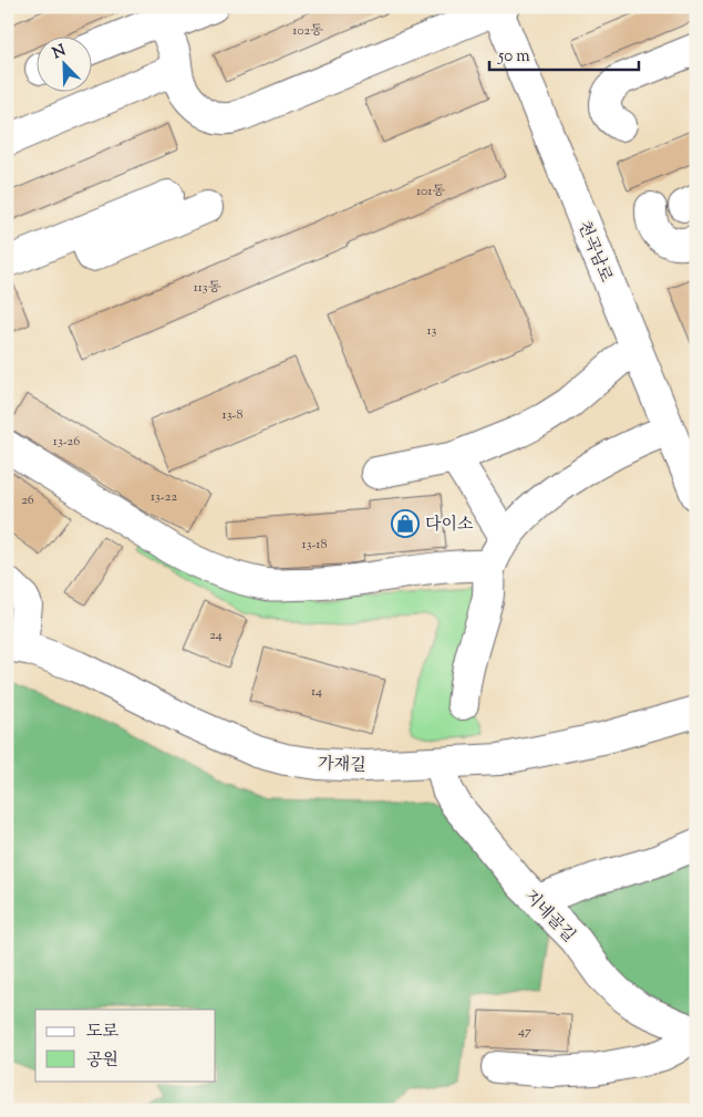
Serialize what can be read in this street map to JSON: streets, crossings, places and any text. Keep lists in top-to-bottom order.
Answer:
{
  "streets": {
    "street": ["천곡남로", "가재길", "지네골길"]
  },
  "crossings": [
    ["가재길", "지네골길"]
  ],
  "places": {
    "shop": ["다이소"]
  },
  "house_numbers": [
    "102동",
    "101동",
    "113동",
    "13",
    "13-8",
    "13-26",
    "13-22",
    "26",
    "13-18",
    "24",
    "14",
    "47"
  ],
  "legend": ["도로", "공원"],
  "scale_bar": "50 m",
  "north": "top left"
}
